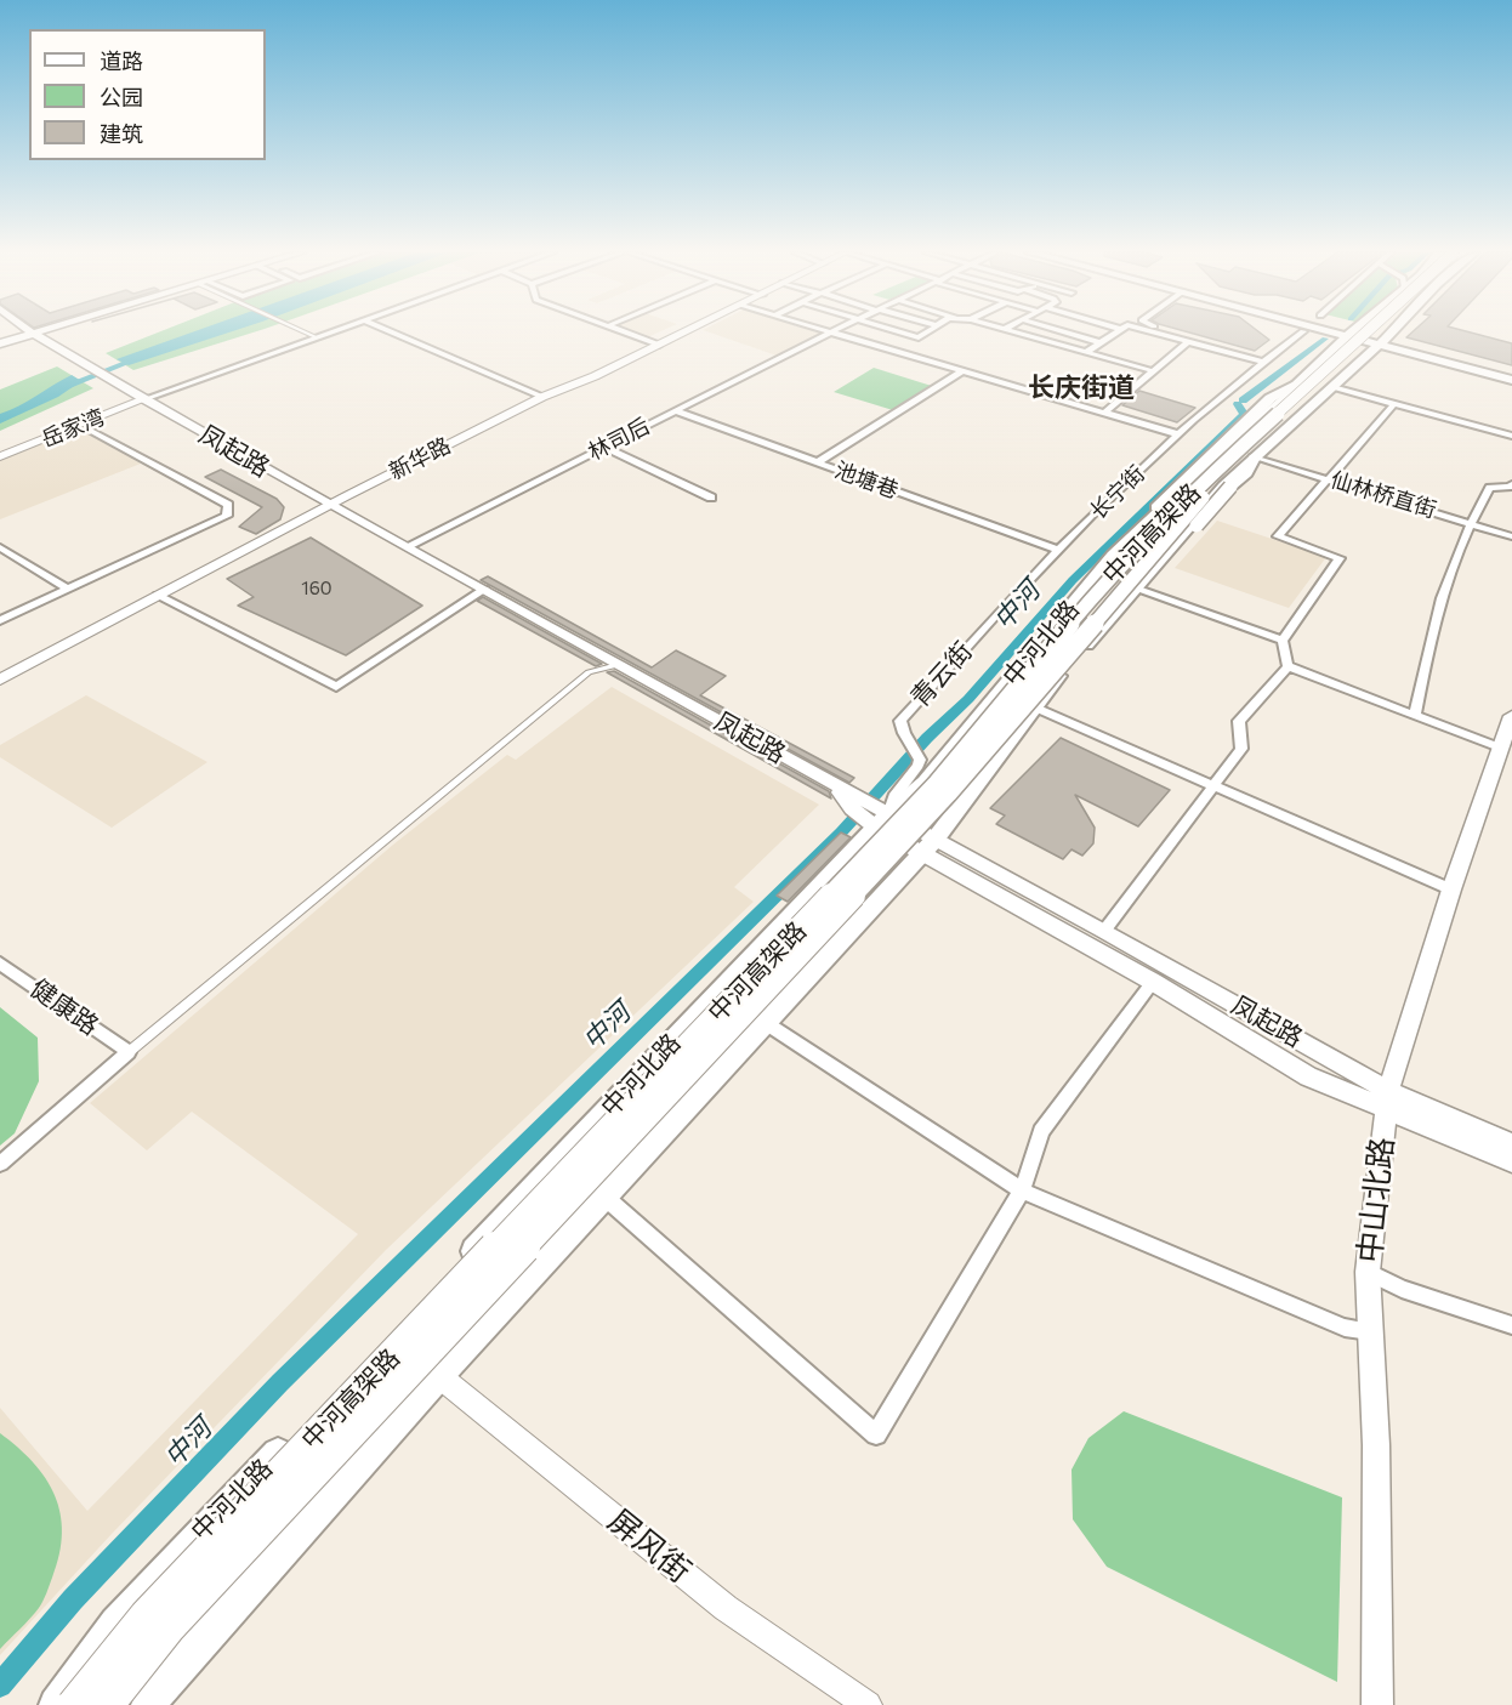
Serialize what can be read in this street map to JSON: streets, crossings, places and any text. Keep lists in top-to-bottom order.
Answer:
{
  "streets": {
    "main road": [
      "凤起路",
      "中河高架路",
      "中河北路",
      "中山北路"
    ],
    "street": [
      "岳家湾",
      "林司后",
      "新华路",
      "池塘巷",
      "长宁街",
      "仙林桥直街",
      "青云街",
      "健康路",
      "屏风街"
    ]
  },
  "crossings": [
    ["岳家湾", "凤起路"],
    ["林司后", "凤起路"],
    ["林司后", "池塘巷"],
    ["凤起路", "新华路"],
    ["凤起路", "中河北路"],
    ["凤起路", "青云街"],
    ["凤起路", "中山北路"],
    ["池塘巷", "长宁街"],
    ["池塘巷", "青云街"],
    ["长宁街", "青云街"],
    ["仙林桥直街", "中河北路"],
    ["中河北路", "青云街"],
    ["中河北路", "屏风街"]
  ],
  "districts": ["长庆街道"],
  "water": ["中河"],
  "house_numbers": ["160"],
  "legend": ["道路", "公园", "建筑"]
}
